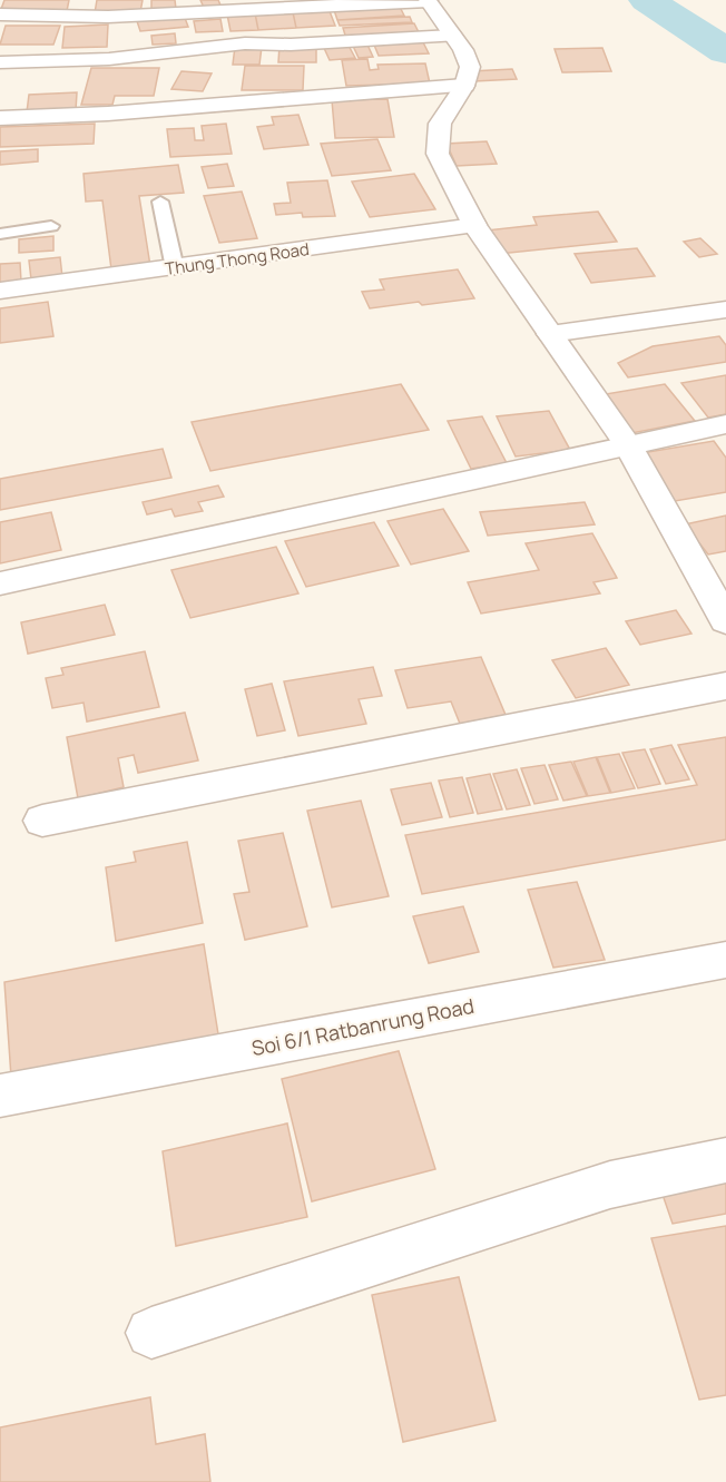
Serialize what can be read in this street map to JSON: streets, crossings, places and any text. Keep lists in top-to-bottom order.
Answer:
{
  "streets": {
    "street": ["Thung Thong Road", "Soi 6/1 Ratbanrung Road"]
  }
}
